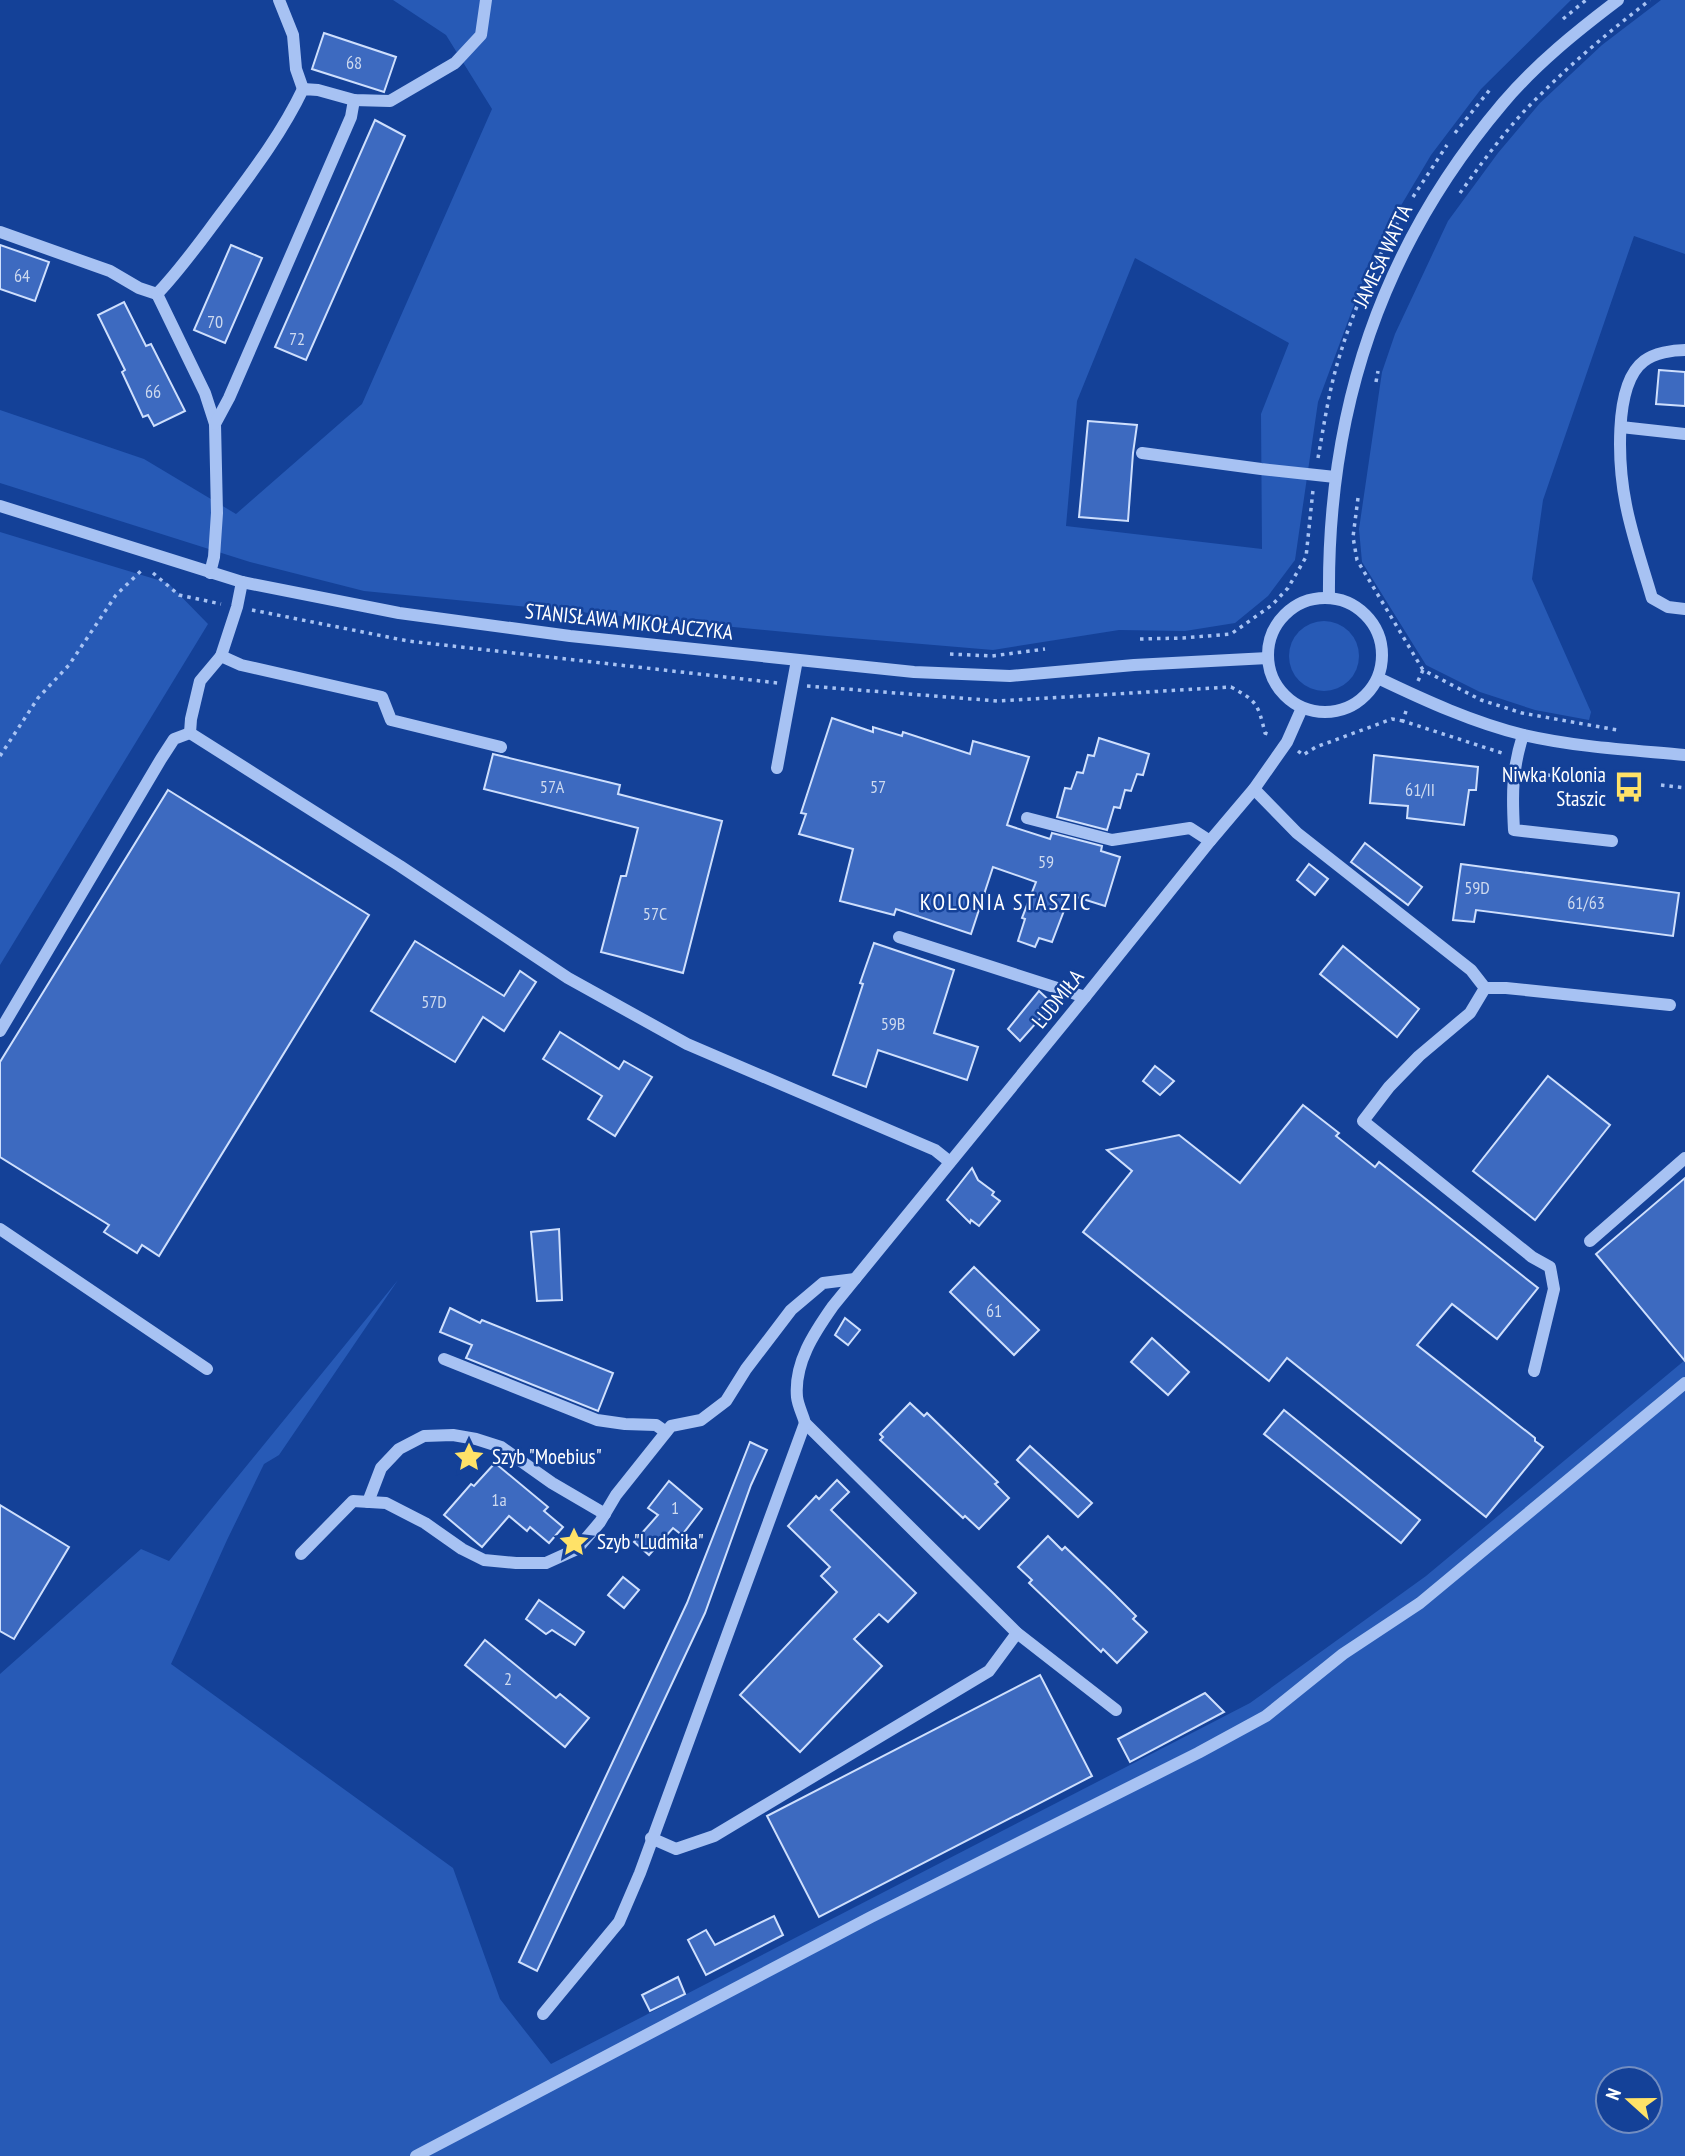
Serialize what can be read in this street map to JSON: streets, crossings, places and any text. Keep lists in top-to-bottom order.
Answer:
{
  "streets": {
    "street": ["JAMESA WATTA", "STANISŁAWA MIKOŁAJCZYKA", "LUDMIŁA"]
  },
  "crossings": [
    ["JAMESA WATTA", "STANISŁAWA MIKOŁAJCZYKA"],
    ["JAMESA WATTA", "LUDMIŁA"],
    ["STANISŁAWA MIKOŁAJCZYKA", "LUDMIŁA"]
  ],
  "districts": ["KOLONIA STASZIC"],
  "places": {
    "bus stop": ["Niwka Kolonia Staszic"],
    "place": ["Szyb \"Moebius\"", "Szyb \"Ludmiła\""]
  },
  "house_numbers": [
    "68",
    "64",
    "70",
    "72",
    "66",
    "57A",
    "57",
    "61/II",
    "59",
    "59D",
    "61/63",
    "57C",
    "57D",
    "59B",
    "61",
    "1a",
    "1",
    "2"
  ],
  "north": "left"
}
